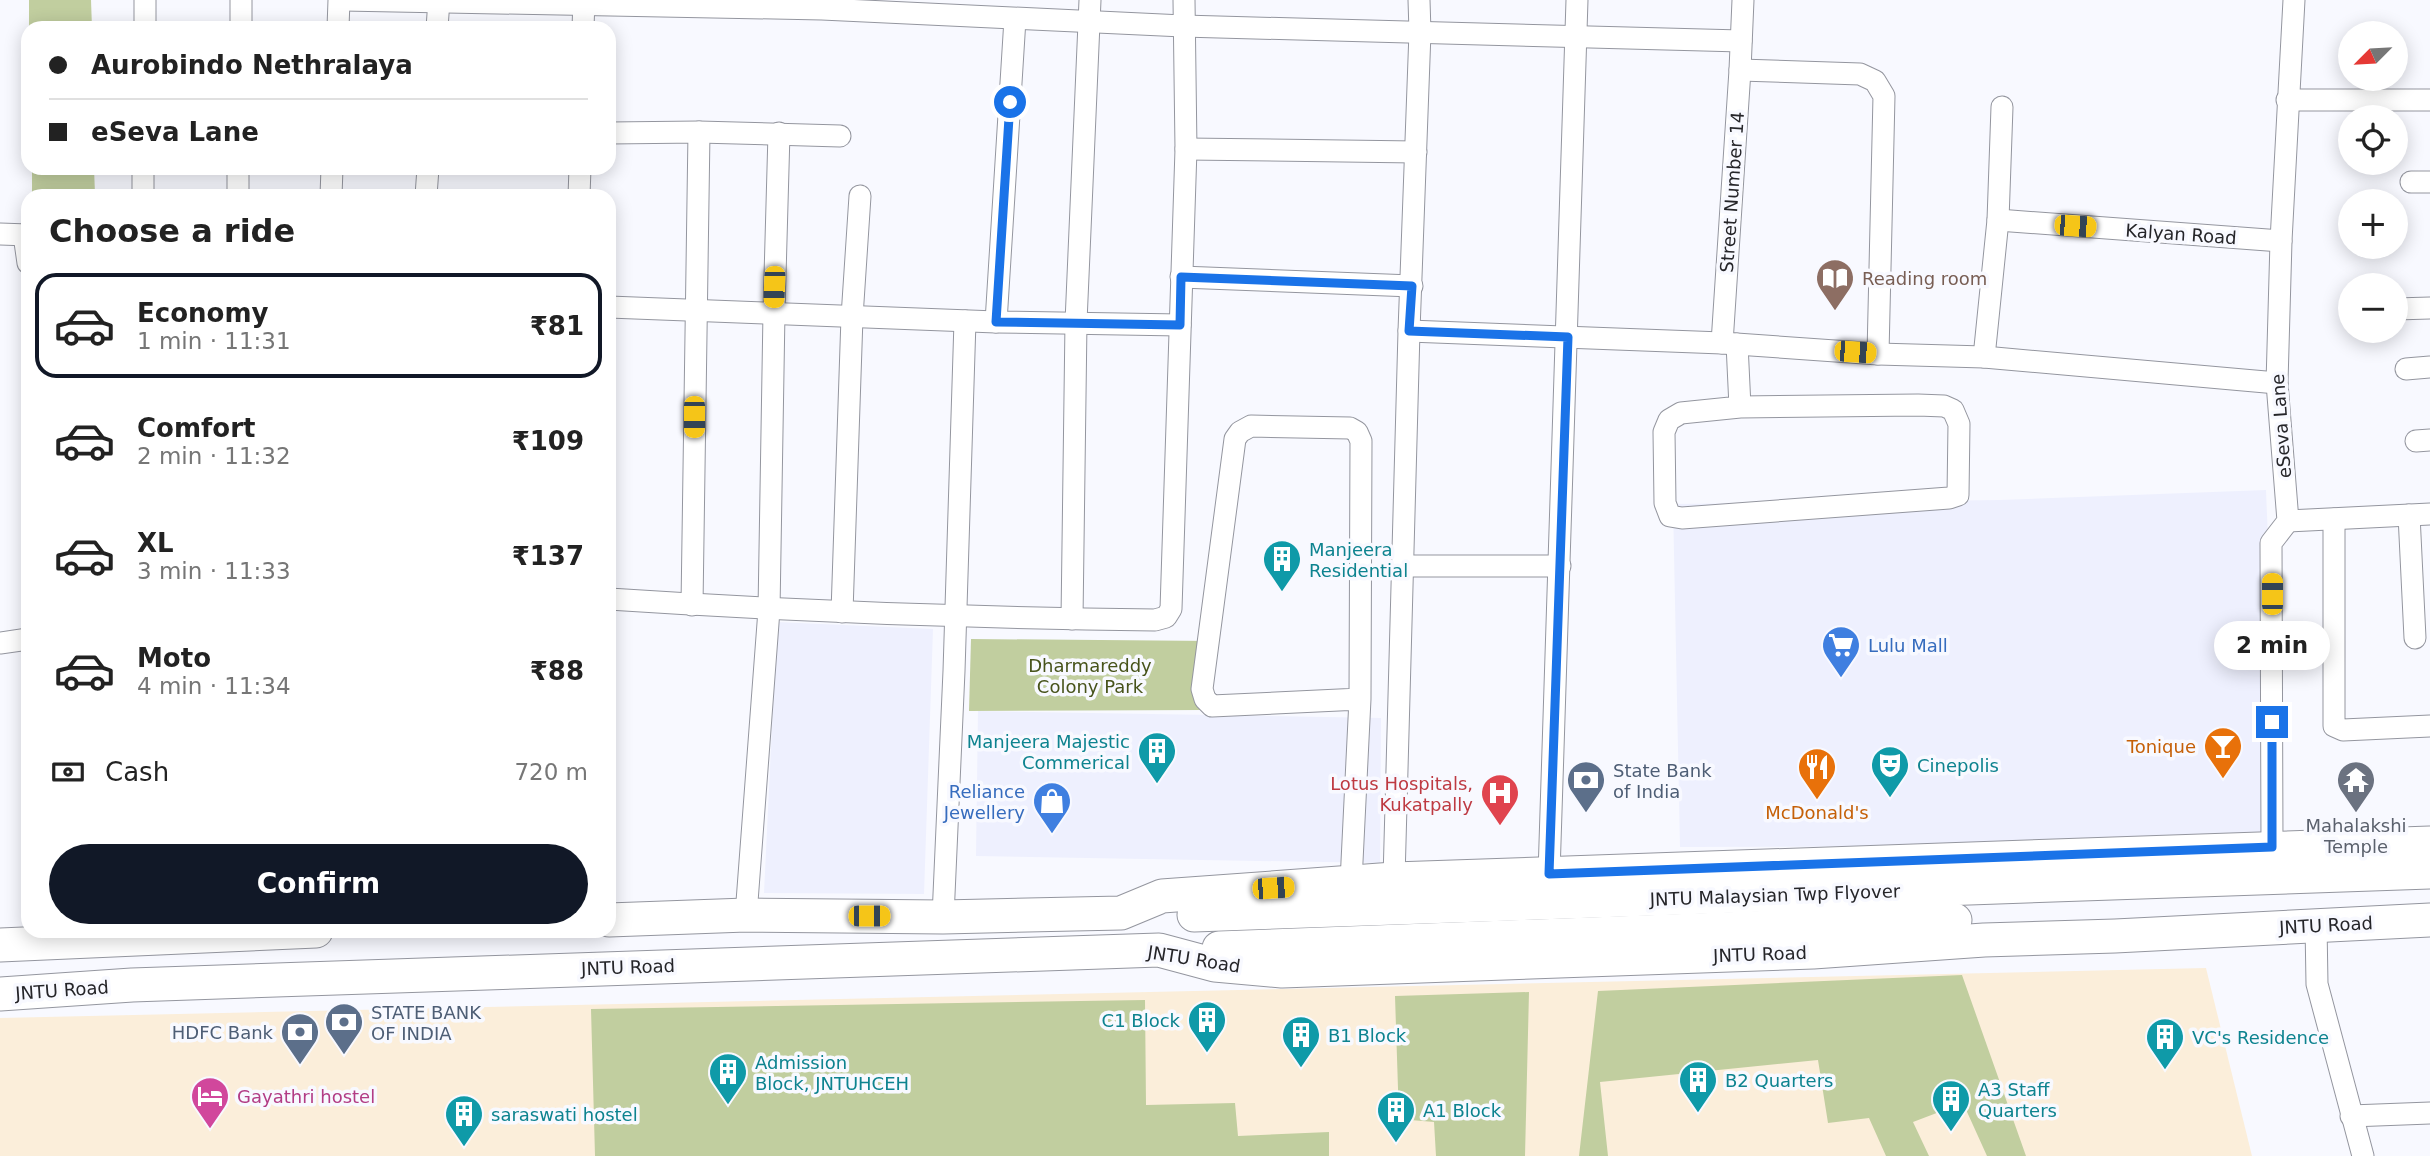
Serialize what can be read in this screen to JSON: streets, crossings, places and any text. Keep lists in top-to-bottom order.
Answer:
{
  "streets": {
    "main road": ["JNTU Malaysian Twp Flyover", "JNTU Road"],
    "street": ["Street Number 14", "Kalyan Road", "eSeva Lane"]
  },
  "crossings": [
    ["Kalyan Road", "eSeva Lane"],
    ["JNTU Malaysian Twp Flyover", "JNTU Road"]
  ],
  "parks": ["Dharmareddy Colony Park"],
  "places": {
    "library": ["Reading room"],
    "building": [
      "Manjeera Residential",
      "Manjeera Majestic Commerical",
      "C1 Block",
      "B1 Block",
      "VC's Residence",
      "Admission Block, JNTUHCEH",
      "B2 Quarters",
      "A3 Staff Quarters",
      "A1 Block",
      "saraswati hostel"
    ],
    "supermarket": ["Lulu Mall"],
    "bar": ["Tonique"],
    "theatre": ["Cinepolis"],
    "restaurant": ["McDonald's"],
    "bank": ["State Bank of India", "STATE BANK OF INDIA", "HDFC Bank"],
    "temple": ["Mahalakshi Temple"],
    "hospital": ["Lotus Hospitals, Kukatpally"],
    "shop": ["Reliance Jewellery"],
    "hotel": ["Gayathri hostel"]
  },
  "north": "bottom left",
  "page": {
    "map_buttons": ["+", "−"],
    "banner": ["Aurobindo Nethralaya", "eSeva Lane"],
    "heading": "Choose a ride",
    "list": [
      {
        "name": "Economy",
        "note": "1 min · 11:31",
        "value": "₹81"
      },
      {
        "name": "Comfort",
        "note": "2 min · 11:32",
        "value": "₹109"
      },
      {
        "name": "XL",
        "note": "3 min · 11:33",
        "value": "₹137"
      },
      {
        "name": "Moto",
        "note": "4 min · 11:34",
        "value": "₹88"
      }
    ],
    "bubble": "2 min",
    "pay": ["Cash", "720 m"],
    "buttons": "Confirm"
  }
}
